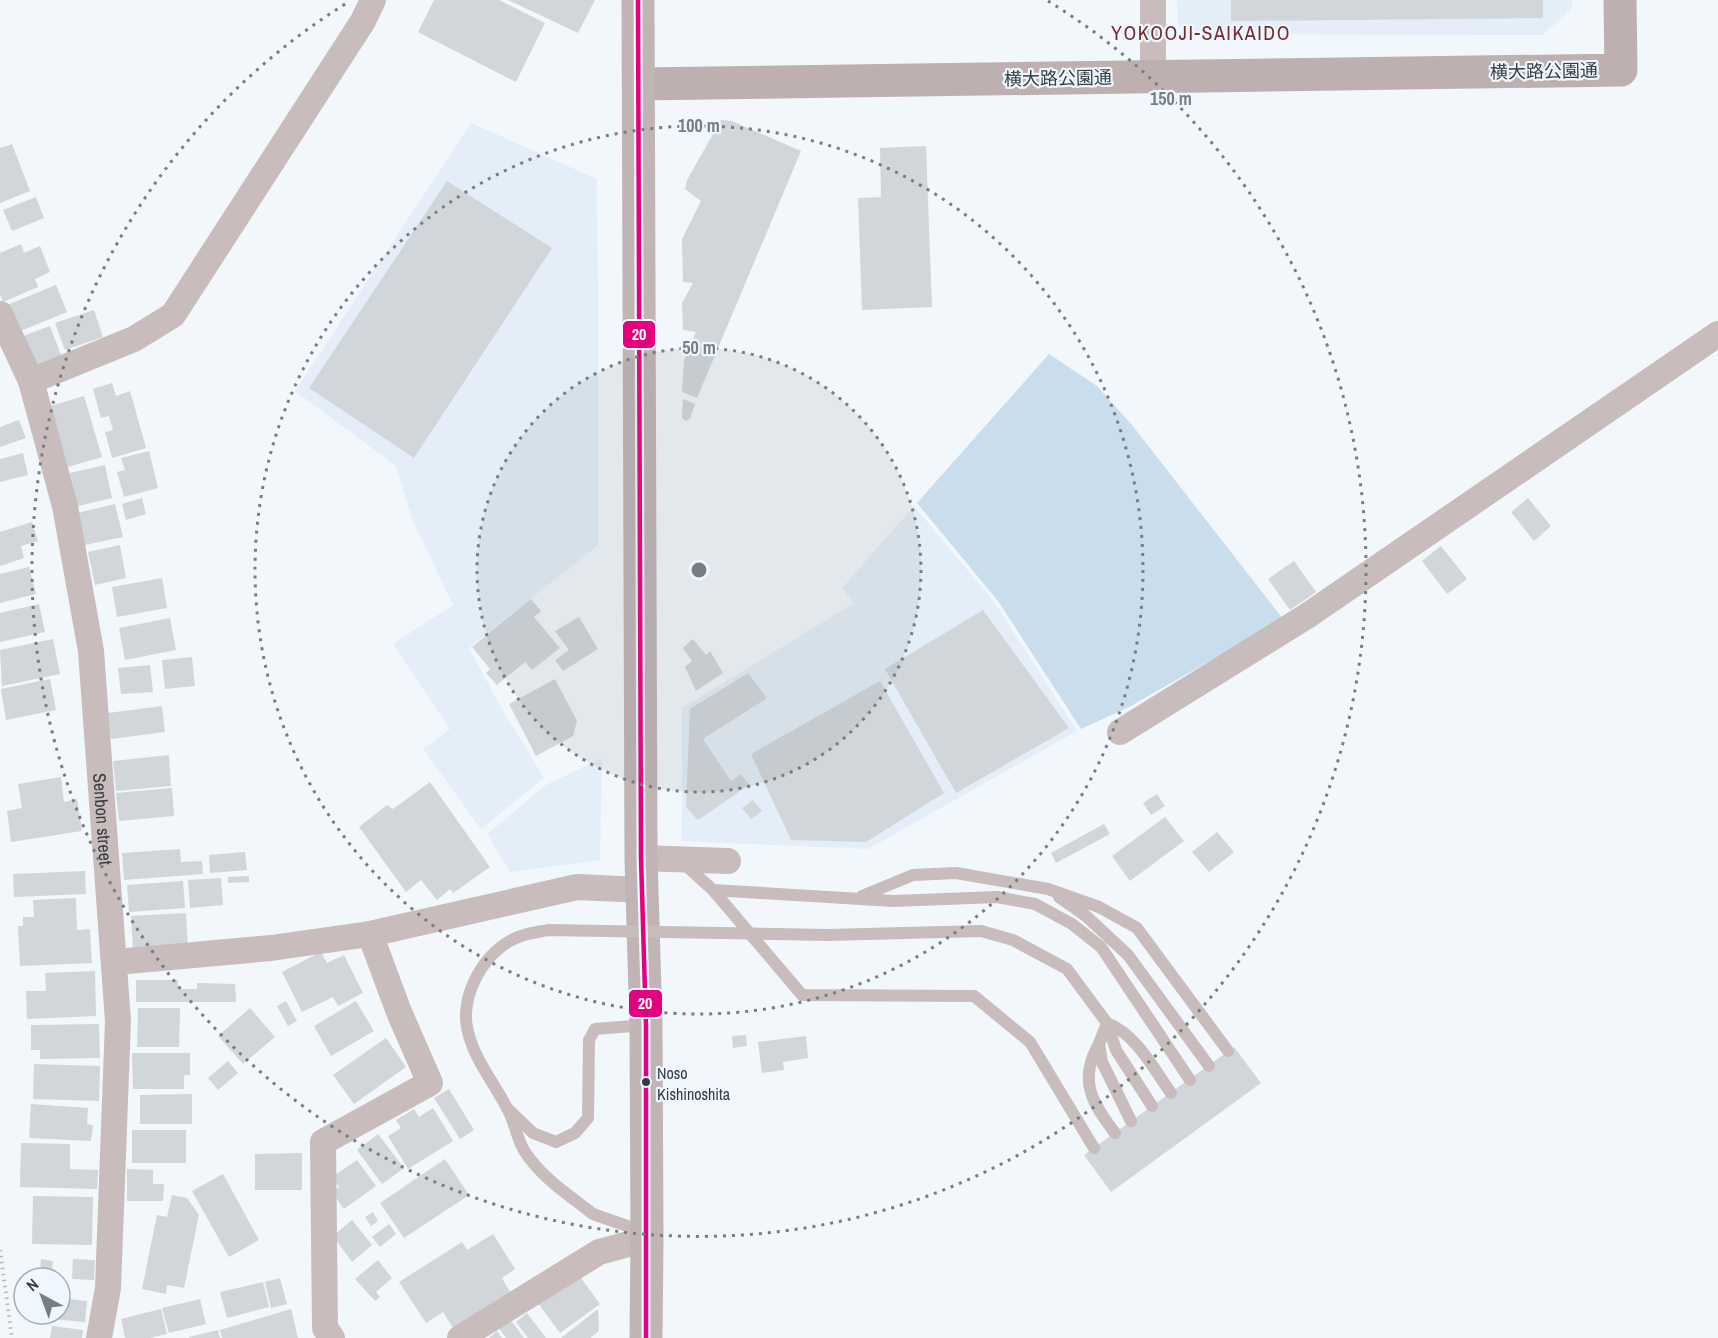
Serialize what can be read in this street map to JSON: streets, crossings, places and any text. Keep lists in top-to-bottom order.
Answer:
{
  "streets": {
    "street": ["横大路公園通", "Senbon street"]
  },
  "districts": ["YOKOOJI-SAIKAIDO"],
  "places": ["Noso Kishinoshita"],
  "lines": ["transit line 20"],
  "north": "top left",
  "rings": ["150 m", "100 m", "50 m"]
}
